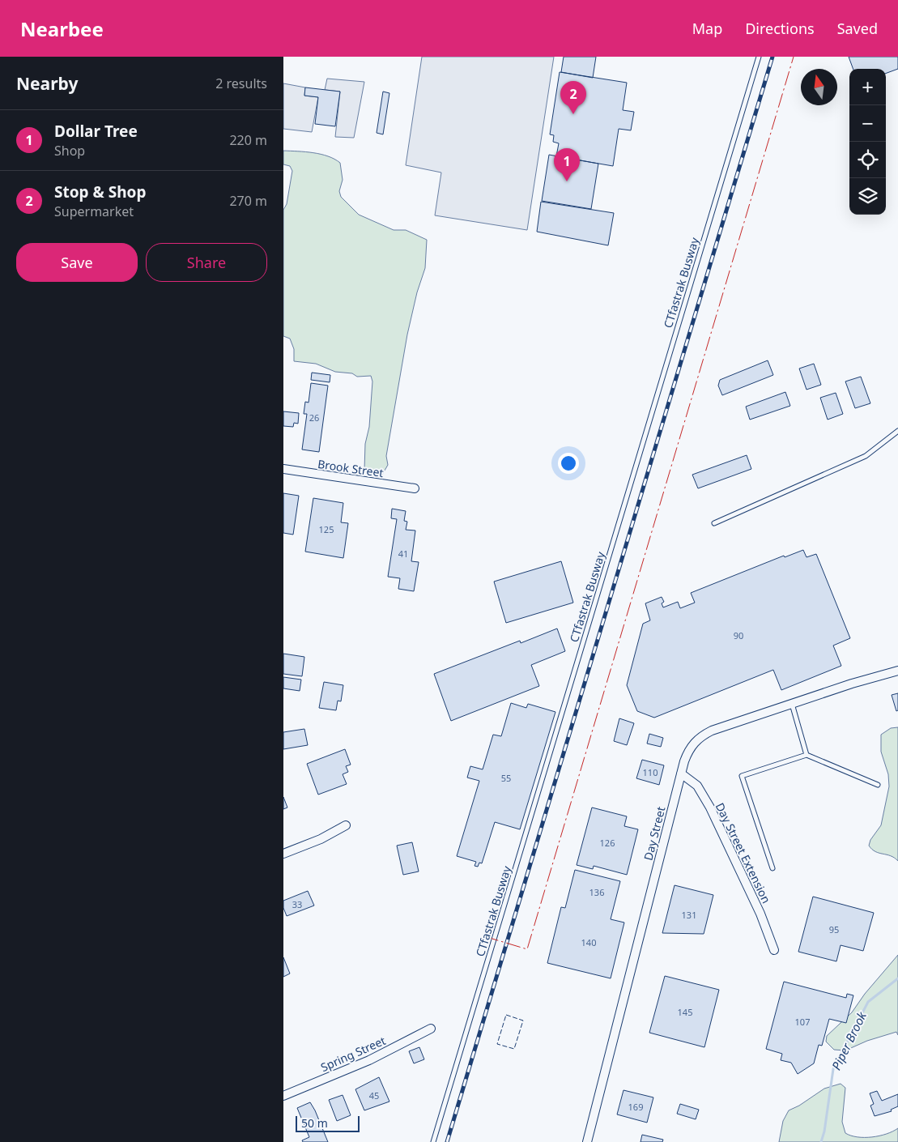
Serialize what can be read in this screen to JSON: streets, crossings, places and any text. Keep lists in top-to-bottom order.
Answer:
{
  "streets": {
    "street": [
      "Brook Street",
      "Day Street",
      "Day Street Extension",
      "Spring Street"
    ],
    "lane": ["CTfastrak Busway"]
  },
  "crossings": [
    ["Day Street", "Day Street Extension"]
  ],
  "water": ["Piper Brook"],
  "house_numbers": [
    "26",
    "125",
    "41",
    "90",
    "110",
    "55",
    "126",
    "136",
    "33",
    "131",
    "95",
    "140",
    "145",
    "107",
    "45",
    "169"
  ],
  "scale_bar": "50 m",
  "north": "top",
  "page": {
    "header": "Nearbee",
    "nav": ["Map", "Directions", "Saved"],
    "heading": ["Nearby", "2 results"],
    "map_buttons": ["+", "−"],
    "pins": ["2", "1"],
    "list": [
      {
        "mark": "1",
        "name": "Dollar Tree",
        "note": "Shop",
        "value": "220 m"
      },
      {
        "mark": "2",
        "name": "Stop & Shop",
        "note": "Supermarket",
        "value": "270 m"
      }
    ],
    "buttons": ["Save", "Share"],
    "scale": "50 m"
  }
}
